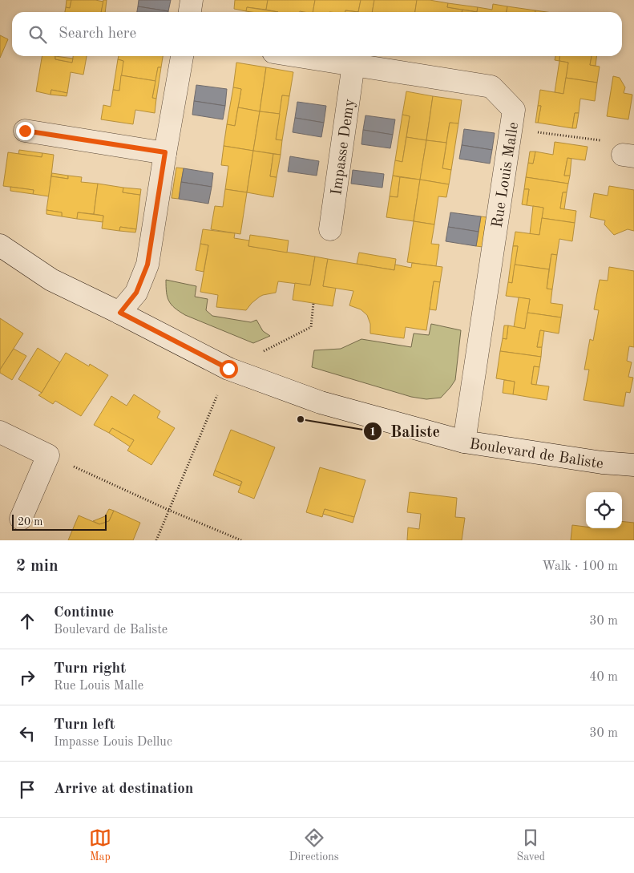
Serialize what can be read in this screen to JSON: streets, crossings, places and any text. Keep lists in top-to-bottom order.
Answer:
{
  "streets": {
    "street": ["Impasse Demy", "Rue Louis Malle", "Boulevard de Baliste"]
  },
  "crossings": [
    ["Impasse Demy", "Rue Louis Malle"],
    ["Rue Louis Malle", "Boulevard de Baliste"]
  ],
  "places": ["Baliste"],
  "scale_bar": "20 m",
  "page": {
    "search": "Search here",
    "scale": "20 m",
    "heading": ["2 min", "Walk · 100 m"],
    "list": [
      ["Continue", "Boulevard de Baliste", "30 m"],
      ["Turn right", "Rue Louis Malle", "40 m"],
      ["Turn left", "Impasse Louis Delluc", "30 m"],
      "Arrive at destination"
    ],
    "nav": ["Map", "Directions", "Saved"]
  }
}
